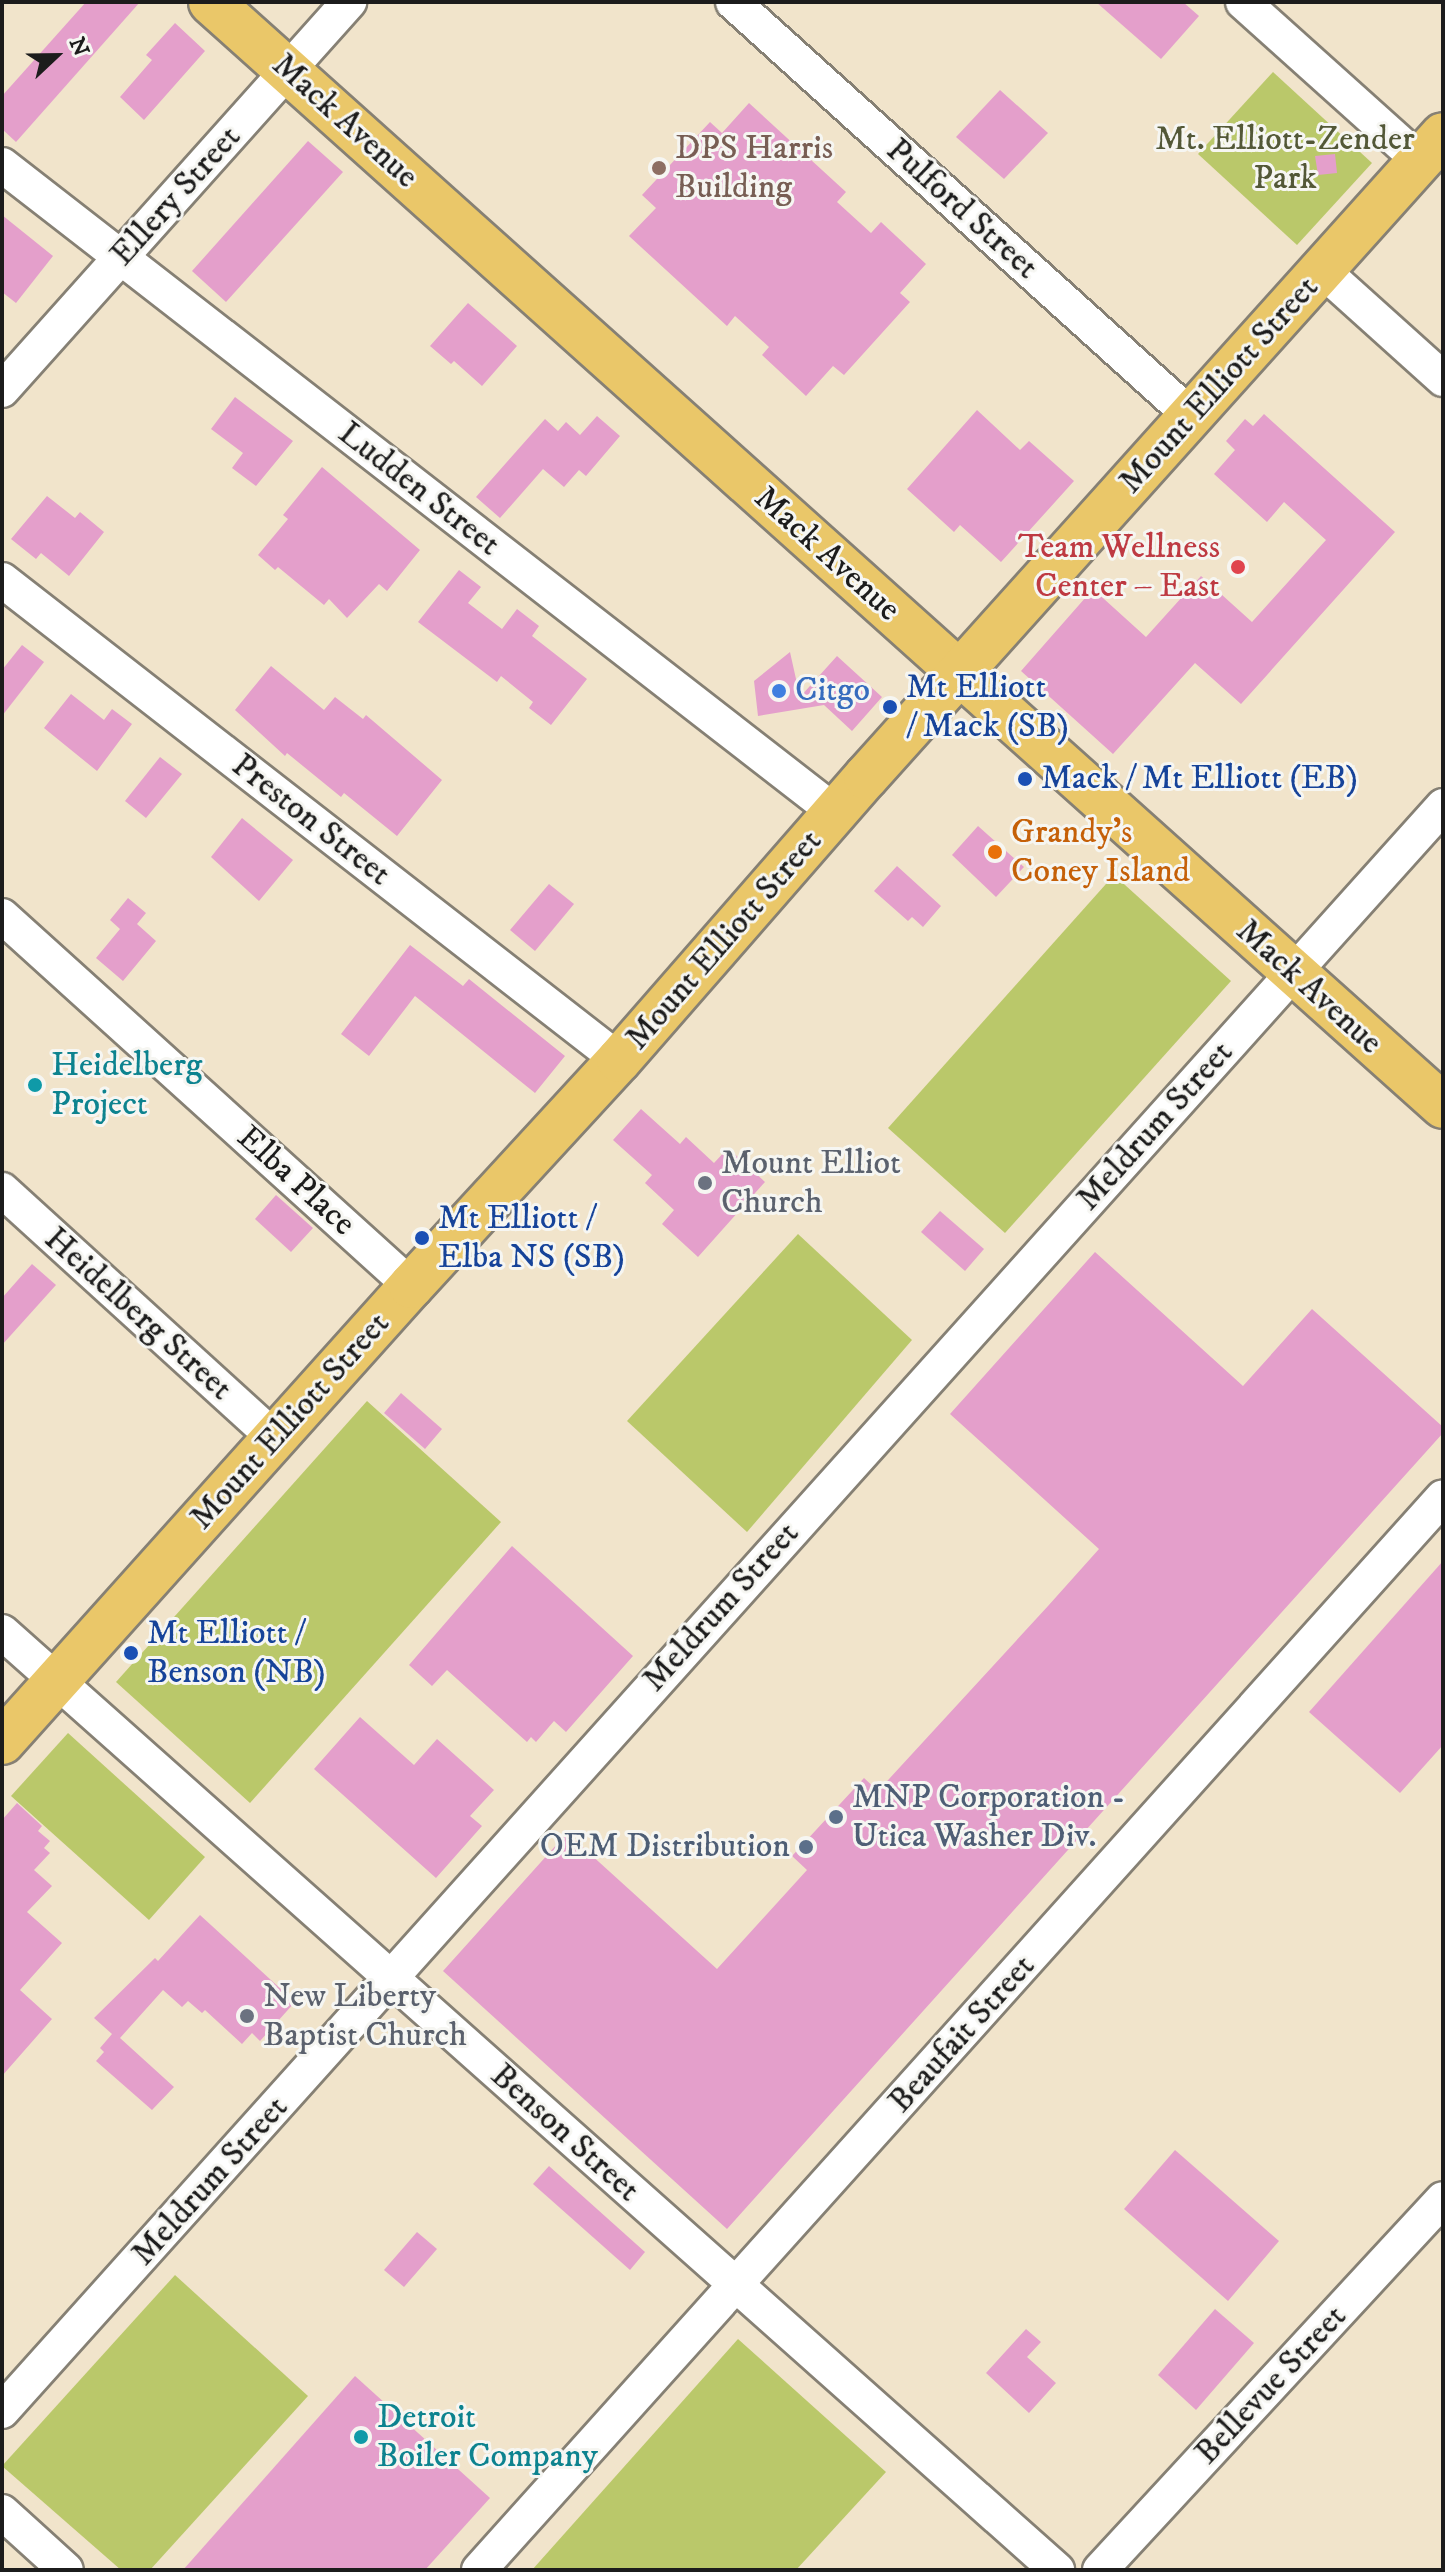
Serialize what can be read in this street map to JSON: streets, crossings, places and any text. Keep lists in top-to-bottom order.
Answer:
{
  "streets": {
    "main road": ["Mack Avenue", "Mount Elliott Street"],
    "street": [
      "Ellery Street",
      "Pulford Street",
      "Ludden Street",
      "Preston Street",
      "Meldrum Street",
      "Elba Place",
      "Heidelberg Street",
      "Beaufait Street",
      "Benson Street",
      "Bellevue Street"
    ]
  },
  "crossings": [
    ["Mack Avenue", "Ellery Street"],
    ["Mack Avenue", "Mount Elliott Street"],
    ["Mack Avenue", "Meldrum Street"],
    ["Ellery Street", "Ludden Street"],
    ["Pulford Street", "Mount Elliott Street"],
    ["Mount Elliott Street", "Ludden Street"],
    ["Mount Elliott Street", "Preston Street"],
    ["Mount Elliott Street", "Elba Place"],
    ["Mount Elliott Street", "Heidelberg Street"],
    ["Mount Elliott Street", "Benson Street"],
    ["Meldrum Street", "Benson Street"],
    ["Beaufait Street", "Benson Street"]
  ],
  "parks": ["Mt. Elliott-Zender Park"],
  "places": [
    "DPS Harris Building",
    "Team Wellness Center – East",
    "Citgo",
    "Mt Elliott / Mack (SB)",
    "Mack / Mt Elliott (EB)",
    "Grandy's Coney Island",
    "Heidelberg Project",
    "Mount Elliot Church",
    "Mt Elliott / Elba NS (SB)",
    "Mt Elliott / Benson (NB)",
    "MNP Corporation - Utica Washer Div.",
    "OEM Distribution",
    "New Liberty Baptist Church",
    "Detroit Boiler Company"
  ],
  "north": "right"
}
